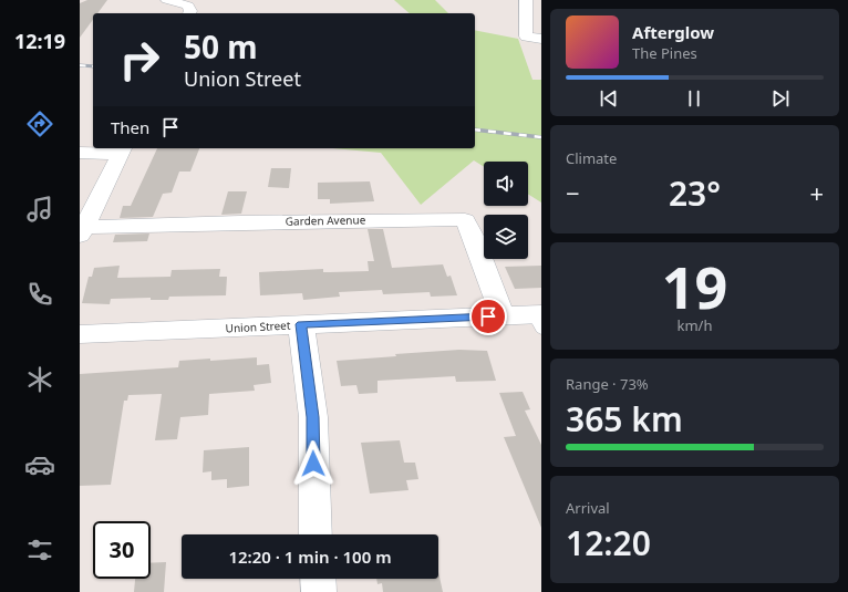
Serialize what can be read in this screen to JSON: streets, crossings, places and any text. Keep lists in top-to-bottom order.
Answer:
{
  "streets": {
    "street": ["Garden Avenue", "Union Street"]
  },
  "crossings": [
    ["Garden Avenue", "Union Street"]
  ],
  "page": {
    "tabs": "12:19",
    "turn": ["50 m", "Union Street"],
    "song": ["Afterglow", "The Pines"],
    "then": "Then",
    "tile": [
      "Climate",
      ["19", "km/h"],
      ["Range · 73%", "365 km"],
      ["Arrival", "12:20"]
    ],
    "heat": ["−", "23°", "+"],
    "limit": "30",
    "trip": "12:20 · 1 min · 100 m"
  }
}
